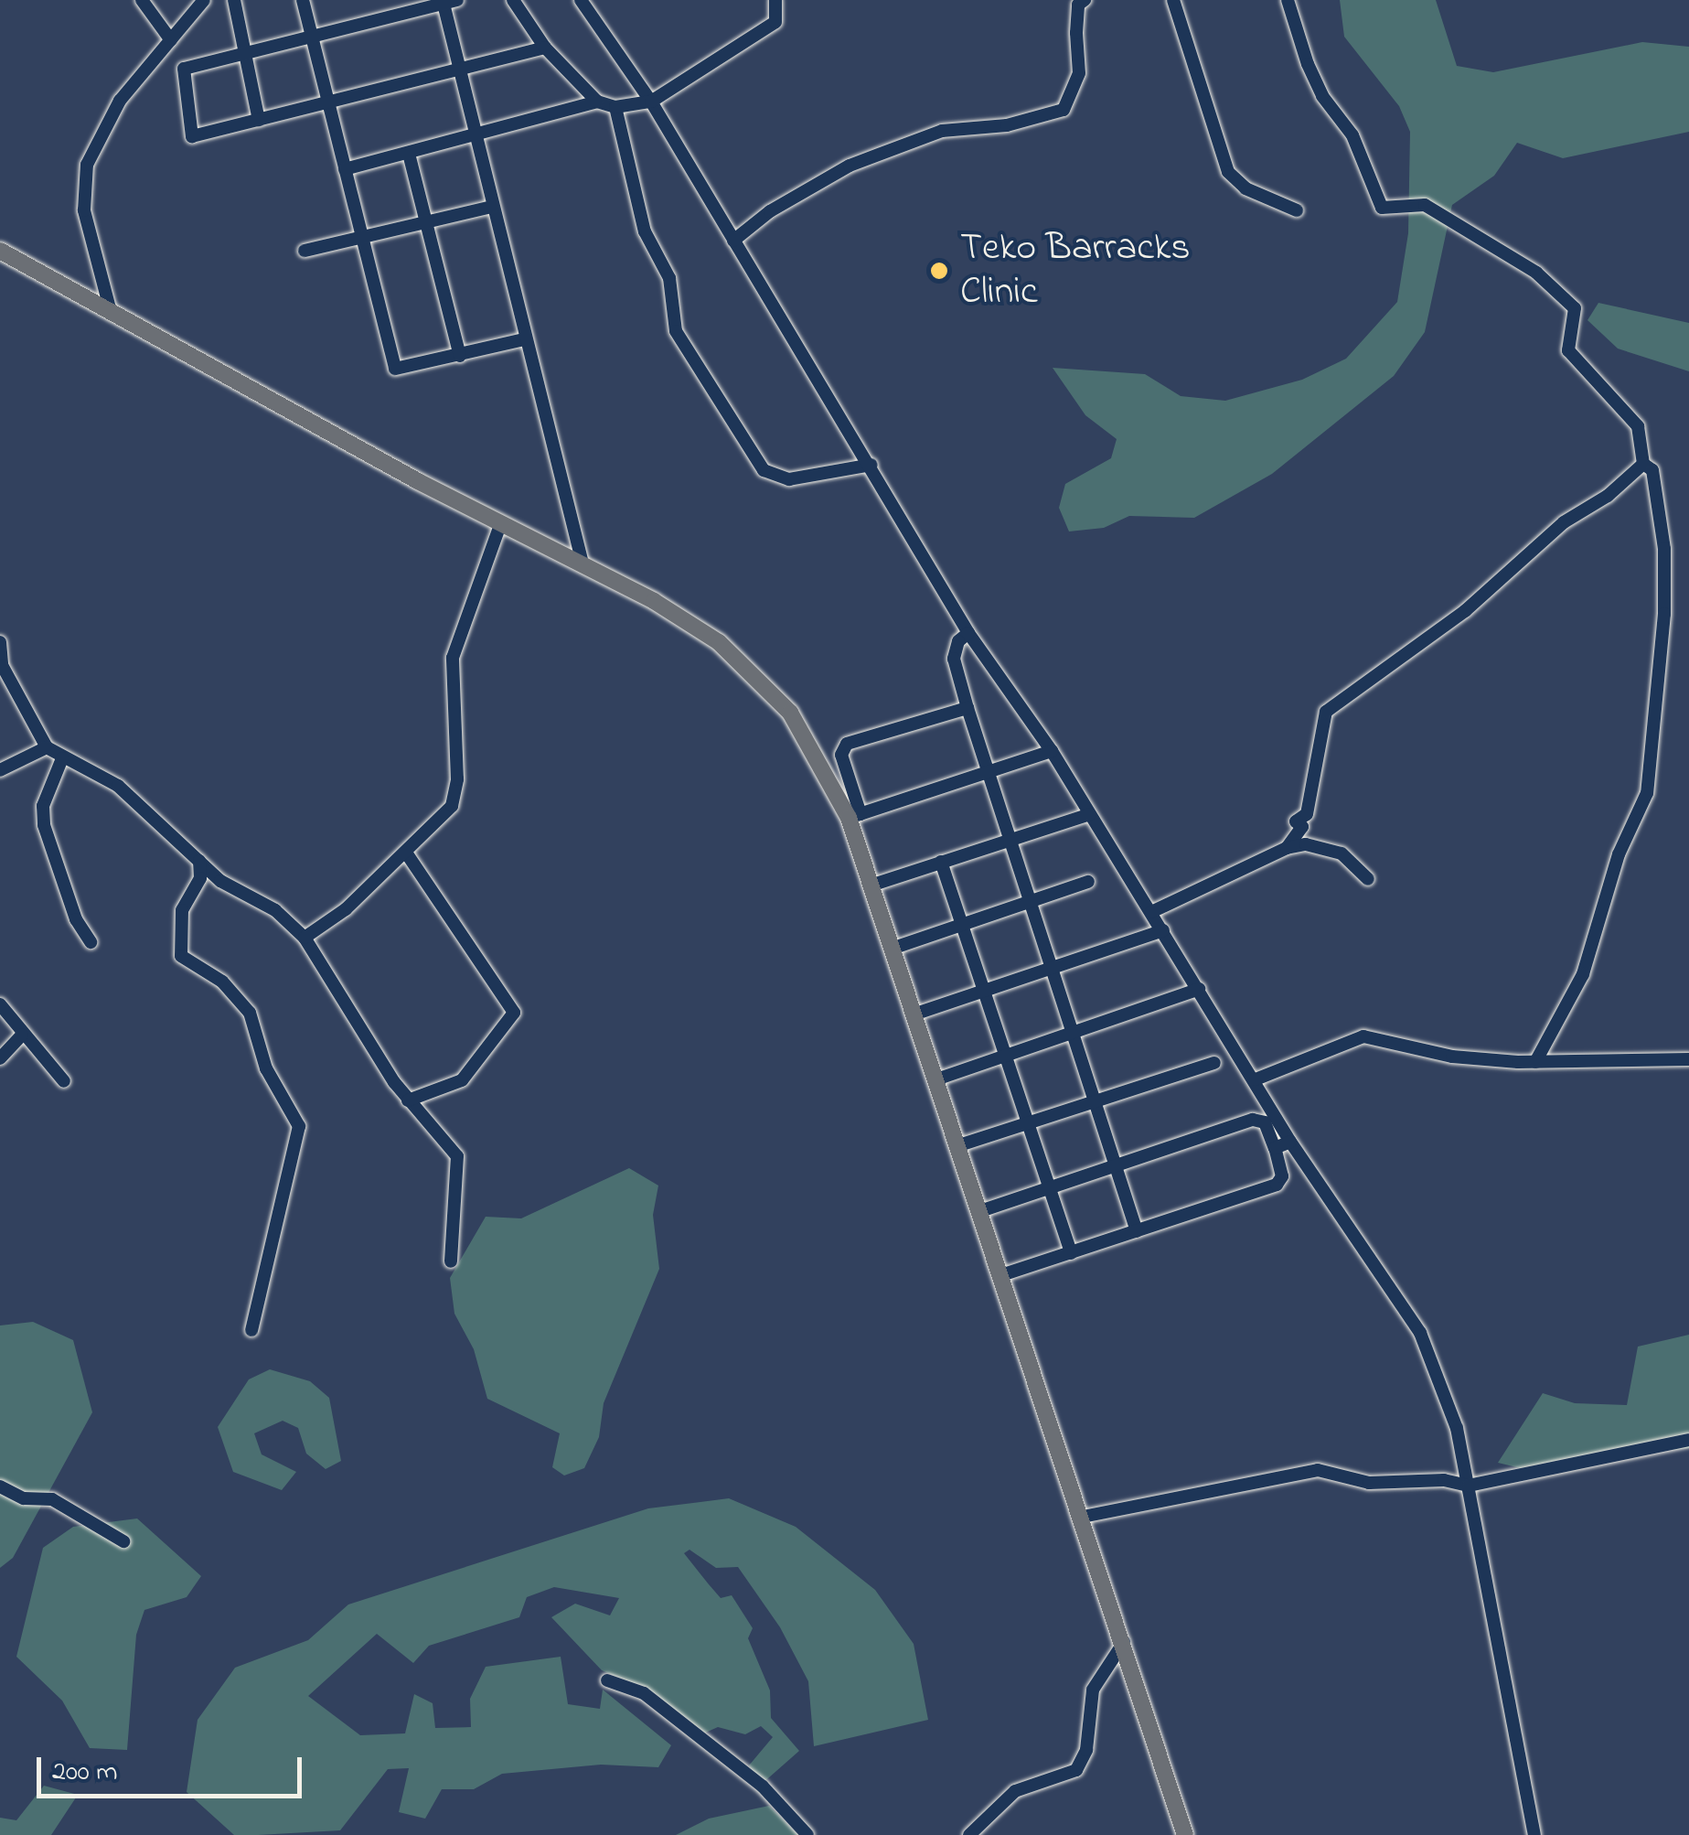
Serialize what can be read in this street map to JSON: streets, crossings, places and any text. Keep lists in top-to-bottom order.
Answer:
{
  "places": ["Teko Barracks Clinic"],
  "scale_bar": "200 m"
}
